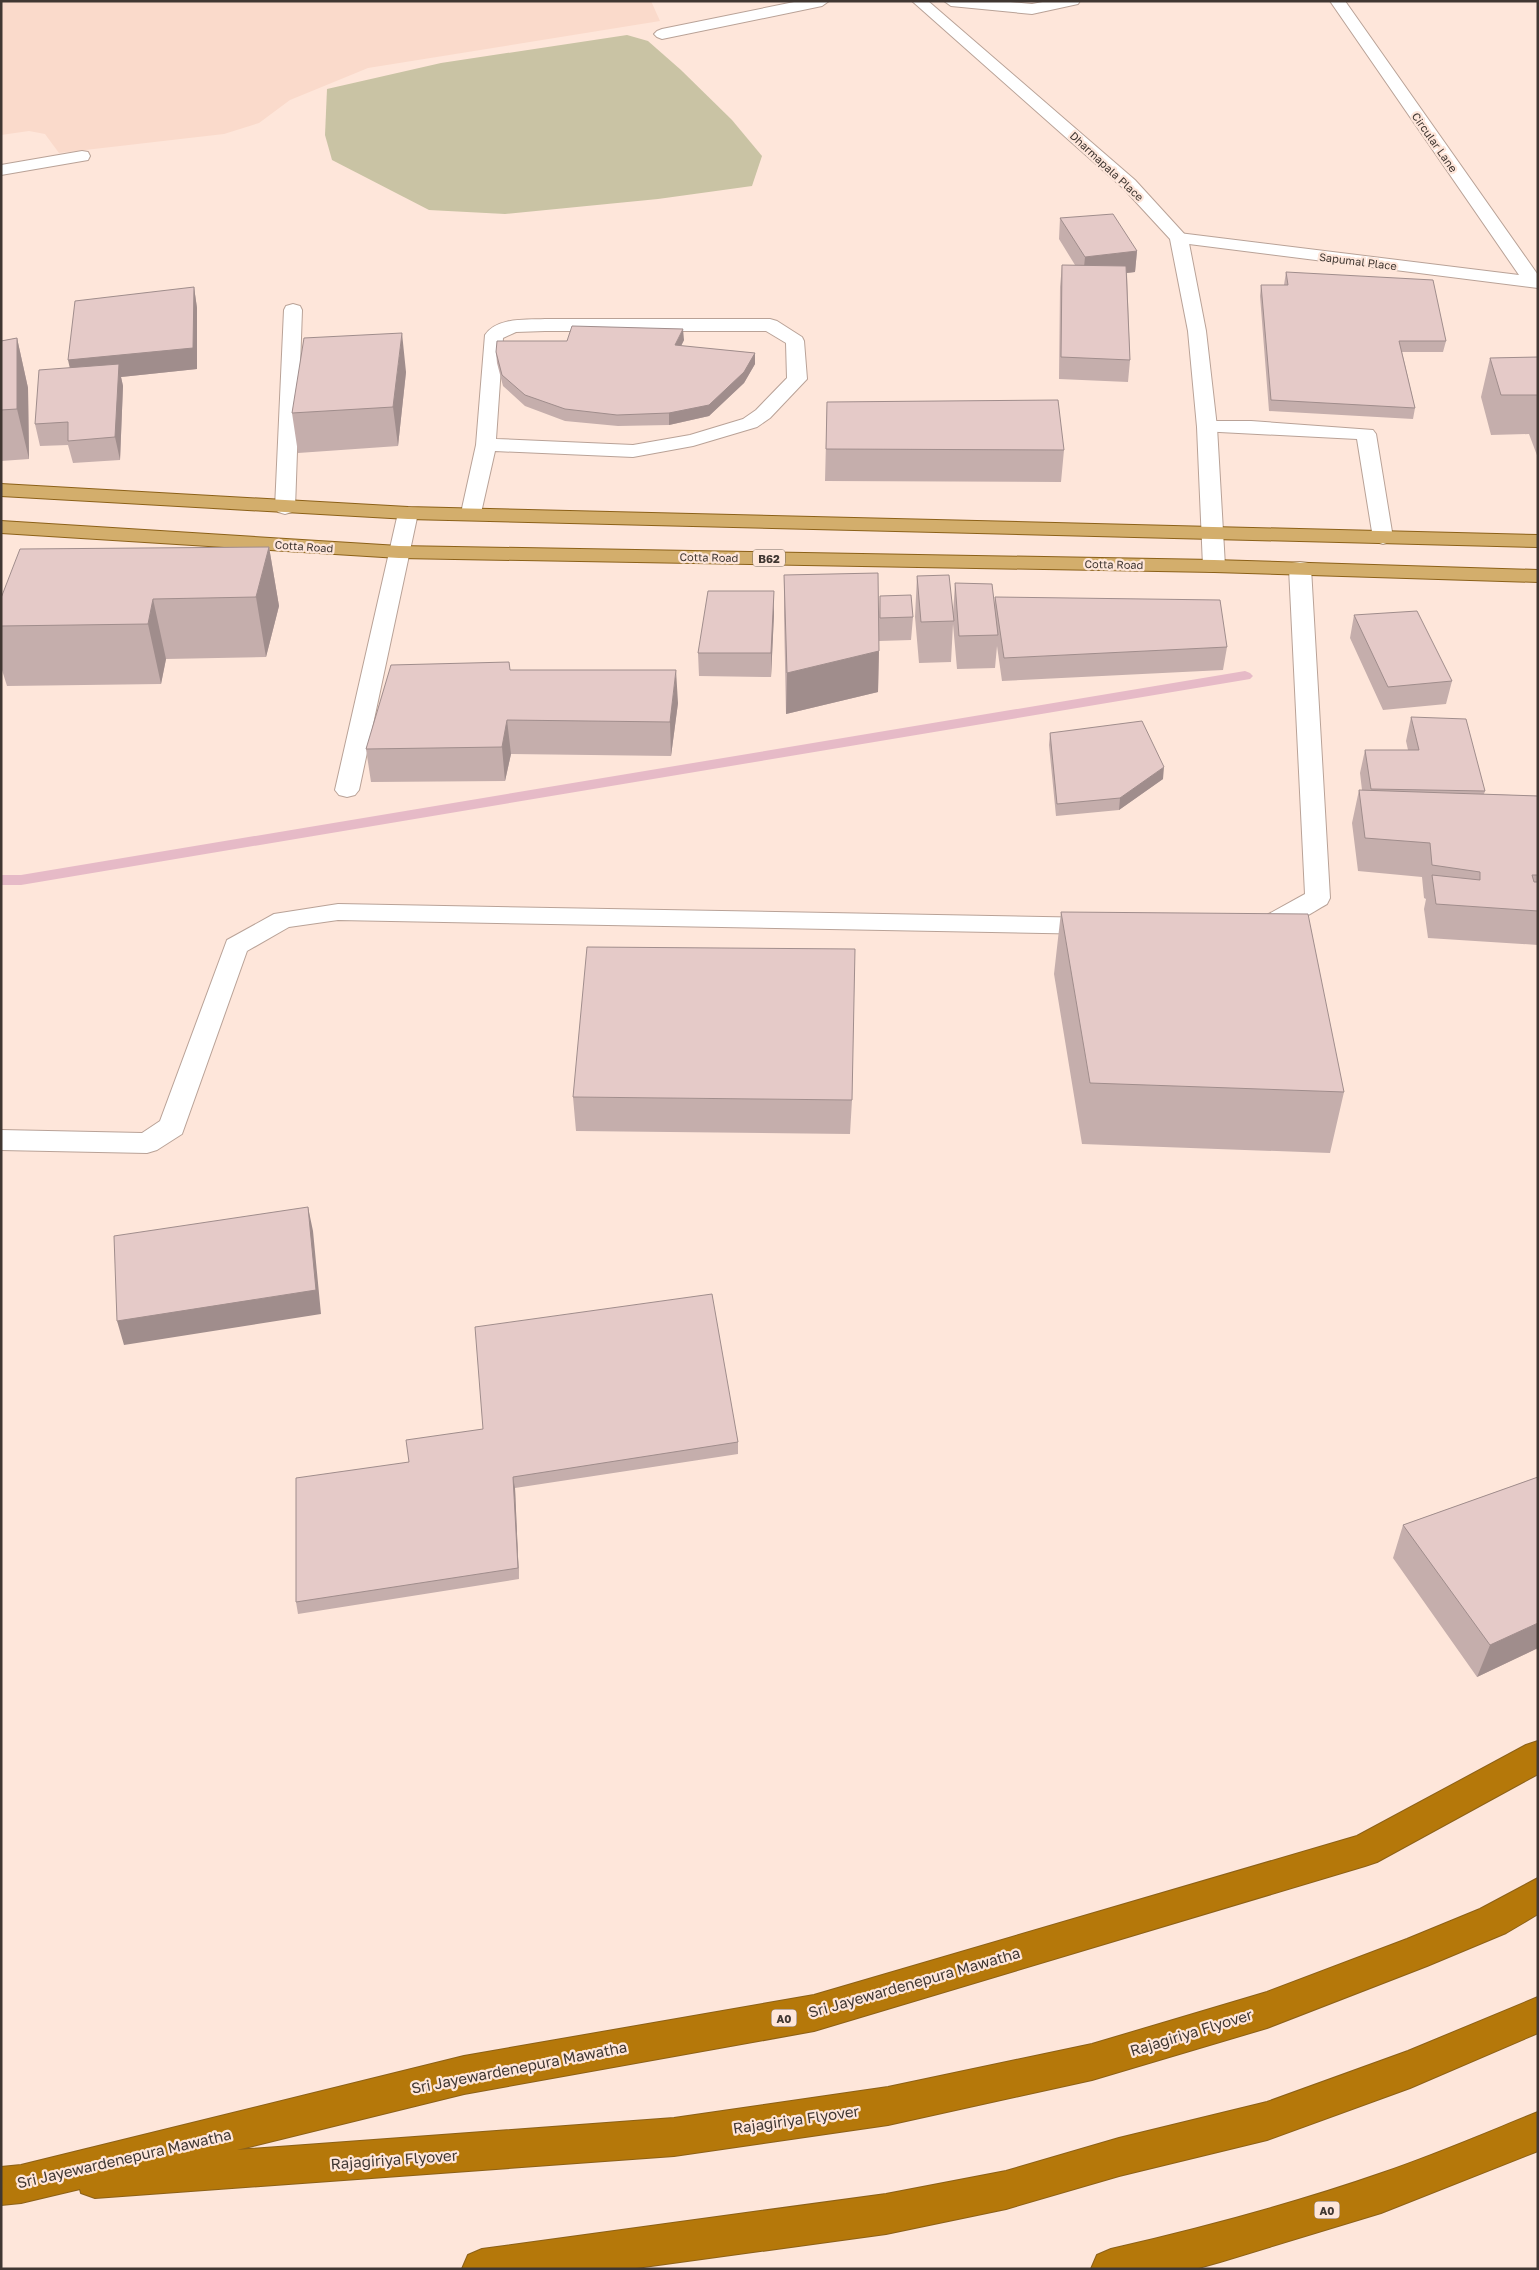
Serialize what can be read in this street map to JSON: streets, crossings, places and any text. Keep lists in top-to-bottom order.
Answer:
{
  "streets": {
    "highway": ["Sri Jayewardenepura Mawatha", "A0", "Rajagiriya Flyover"],
    "main road": ["Cotta Road", "B62"],
    "street": ["Circular Lane", "Dharmapala Place", "Sapumal Place"]
  },
  "crossings": [
    ["Circular Lane", "Sapumal Place"],
    ["Dharmapala Place", "Sapumal Place"],
    ["Sri Jayewardenepura Mawatha", "Rajagiriya Flyover"]
  ]
}
